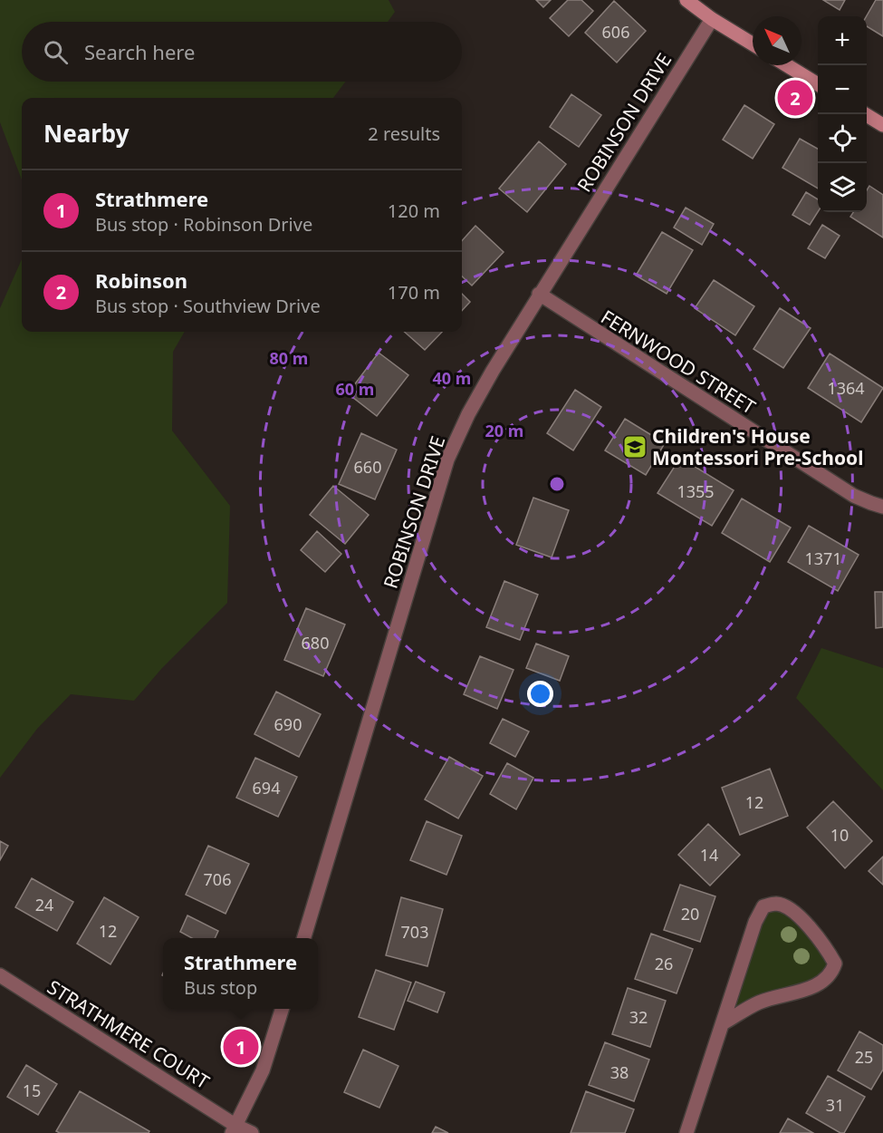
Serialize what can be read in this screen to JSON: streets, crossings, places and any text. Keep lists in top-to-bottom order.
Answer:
{
  "streets": {
    "street": ["ROBINSON DRIVE", "FERNWOOD STREET", "STRATHMERE COURT"]
  },
  "crossings": [
    ["ROBINSON DRIVE", "FERNWOOD STREET"]
  ],
  "places": {
    "school or university": ["Children's House Montessori Pre-School"]
  },
  "house_numbers": [
    "606",
    "1364",
    "660",
    "1355",
    "1371",
    "680",
    "690",
    "694",
    "12",
    "10",
    "14",
    "706",
    "24",
    "20",
    "12",
    "703",
    "26",
    "32",
    "25",
    "38",
    "15",
    "31"
  ],
  "north": "top left",
  "page": {
    "map_buttons": ["+", "−"],
    "search": "Search here",
    "pins": ["2", "1"],
    "heading": ["Nearby", "2 results"],
    "list": [
      {
        "mark": "1",
        "name": "Strathmere",
        "note": "Bus stop · Robinson Drive",
        "value": "120 m"
      },
      {
        "mark": "2",
        "name": "Robinson",
        "note": "Bus stop · Southview Drive",
        "value": "170 m"
      }
    ],
    "popup": ["Strathmere", "Bus stop"]
  },
  "rings": [
    "80 m",
    "40 m",
    "60 m",
    "20 m"
  ]
}
